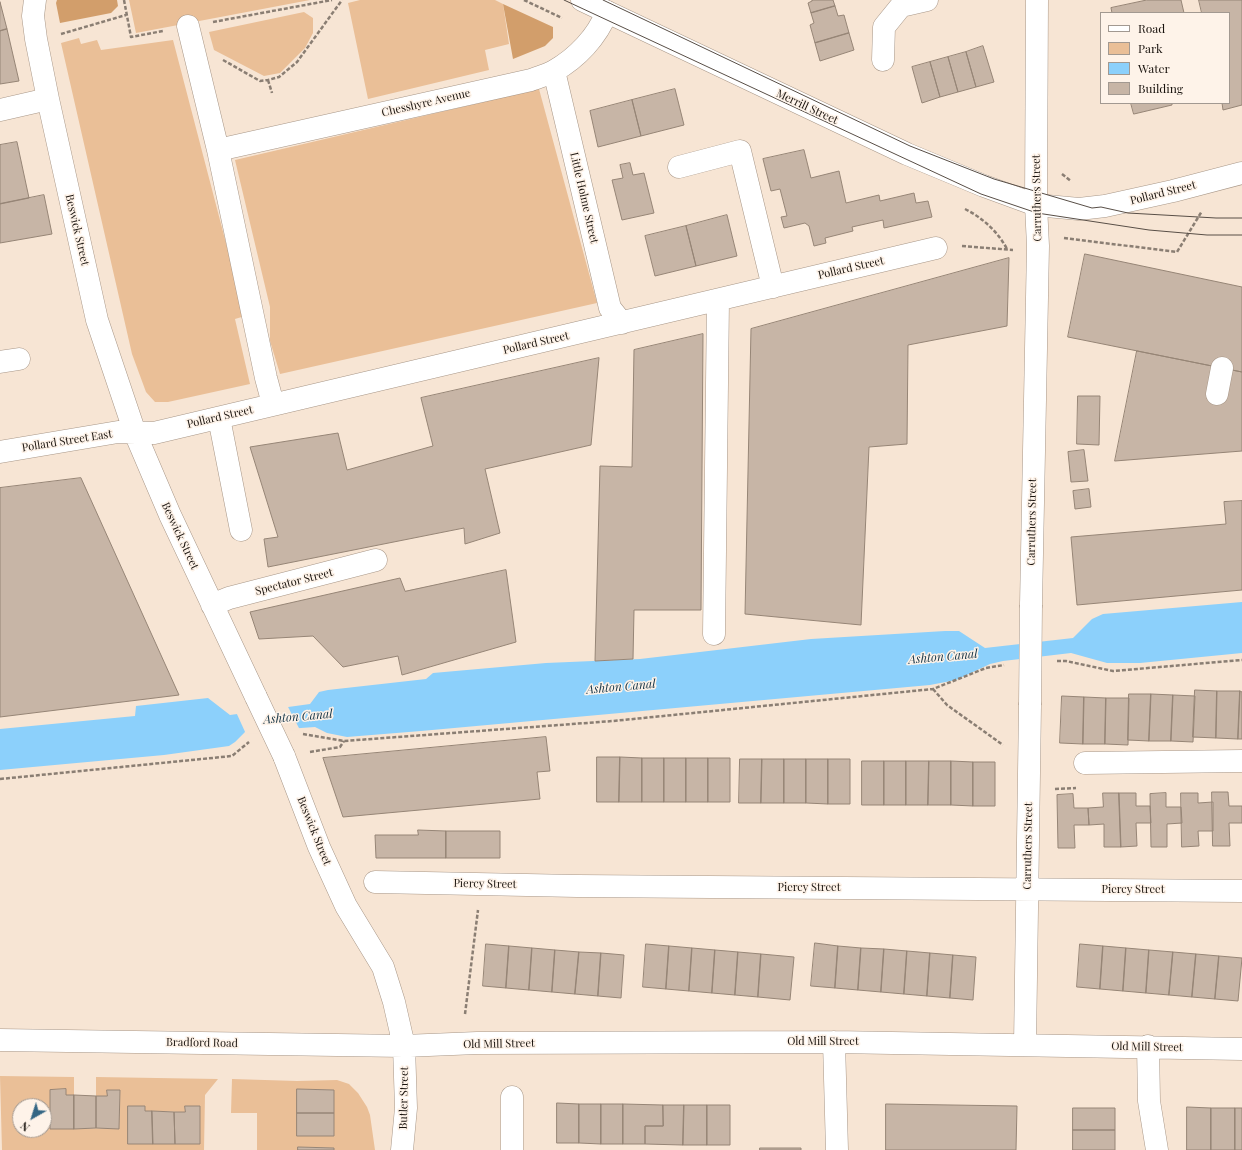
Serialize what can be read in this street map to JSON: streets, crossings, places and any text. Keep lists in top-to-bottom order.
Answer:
{
  "streets": {
    "street": [
      "Chesshyre Avenue",
      "Merrill Street",
      "Pollard Street",
      "Little Holme Street",
      "Carruthers Street",
      "Beswick Street",
      "Pollard Street East",
      "Spectator Street",
      "Piercy Street",
      "Old Mill Street",
      "Bradford Road",
      "Butler Street"
    ]
  },
  "crossings": [
    ["Chesshyre Avenue", "Merrill Street"],
    ["Chesshyre Avenue", "Little Holme Street"],
    ["Merrill Street", "Pollard Street"],
    ["Merrill Street", "Carruthers Street"],
    ["Pollard Street", "Little Holme Street"],
    ["Pollard Street", "Carruthers Street"],
    ["Pollard Street", "Beswick Street"],
    ["Pollard Street", "Pollard Street East"],
    ["Carruthers Street", "Piercy Street"],
    ["Carruthers Street", "Old Mill Street"],
    ["Beswick Street", "Pollard Street East"],
    ["Beswick Street", "Spectator Street"],
    ["Beswick Street", "Old Mill Street"],
    ["Beswick Street", "Bradford Road"],
    ["Beswick Street", "Butler Street"],
    ["Old Mill Street", "Bradford Road"],
    ["Old Mill Street", "Butler Street"],
    ["Bradford Road", "Butler Street"]
  ],
  "water": ["Ashton Canal"],
  "legend": [
    "Road",
    "Park",
    "Water",
    "Building"
  ],
  "north": "bottom left"
}
